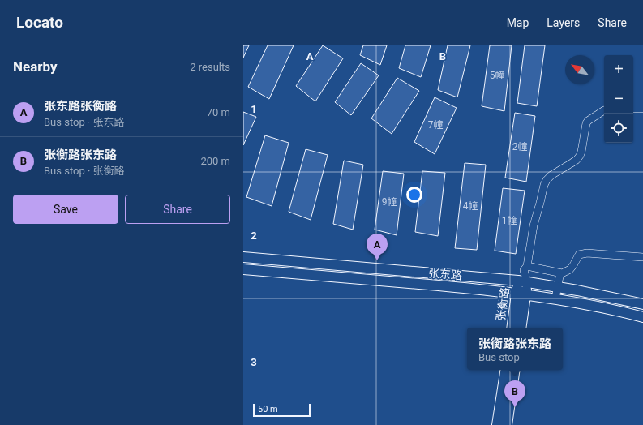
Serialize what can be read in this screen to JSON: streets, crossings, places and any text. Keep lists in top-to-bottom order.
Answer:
{
  "streets": {
    "main road": ["张东路", "张衡路"]
  },
  "crossings": [
    ["张东路", "张衡路"]
  ],
  "house_numbers": [
    "5幢",
    "7幢",
    "2幢",
    "9幢",
    "4幢",
    "1幢"
  ],
  "scale_bar": "50 m",
  "north": "top left",
  "page": {
    "header": "Locato",
    "nav": ["Map", "Layers", "Share"],
    "heading": ["Nearby", "2 results"],
    "map_buttons": ["+", "−"],
    "list": [
      {
        "mark": "A",
        "name": "张东路张衡路",
        "note": "Bus stop · 张东路",
        "value": "70 m"
      },
      {
        "mark": "B",
        "name": "张衡路张东路",
        "note": "Bus stop · 张衡路",
        "value": "200 m"
      }
    ],
    "buttons": ["Save", "Share"],
    "pins": ["A", "B"],
    "popup": ["张衡路张东路", "Bus stop"],
    "scale": "50 m"
  },
  "grid": {
    "columns": ["A", "B"],
    "rows": ["1", "2", "3"]
  }
}
